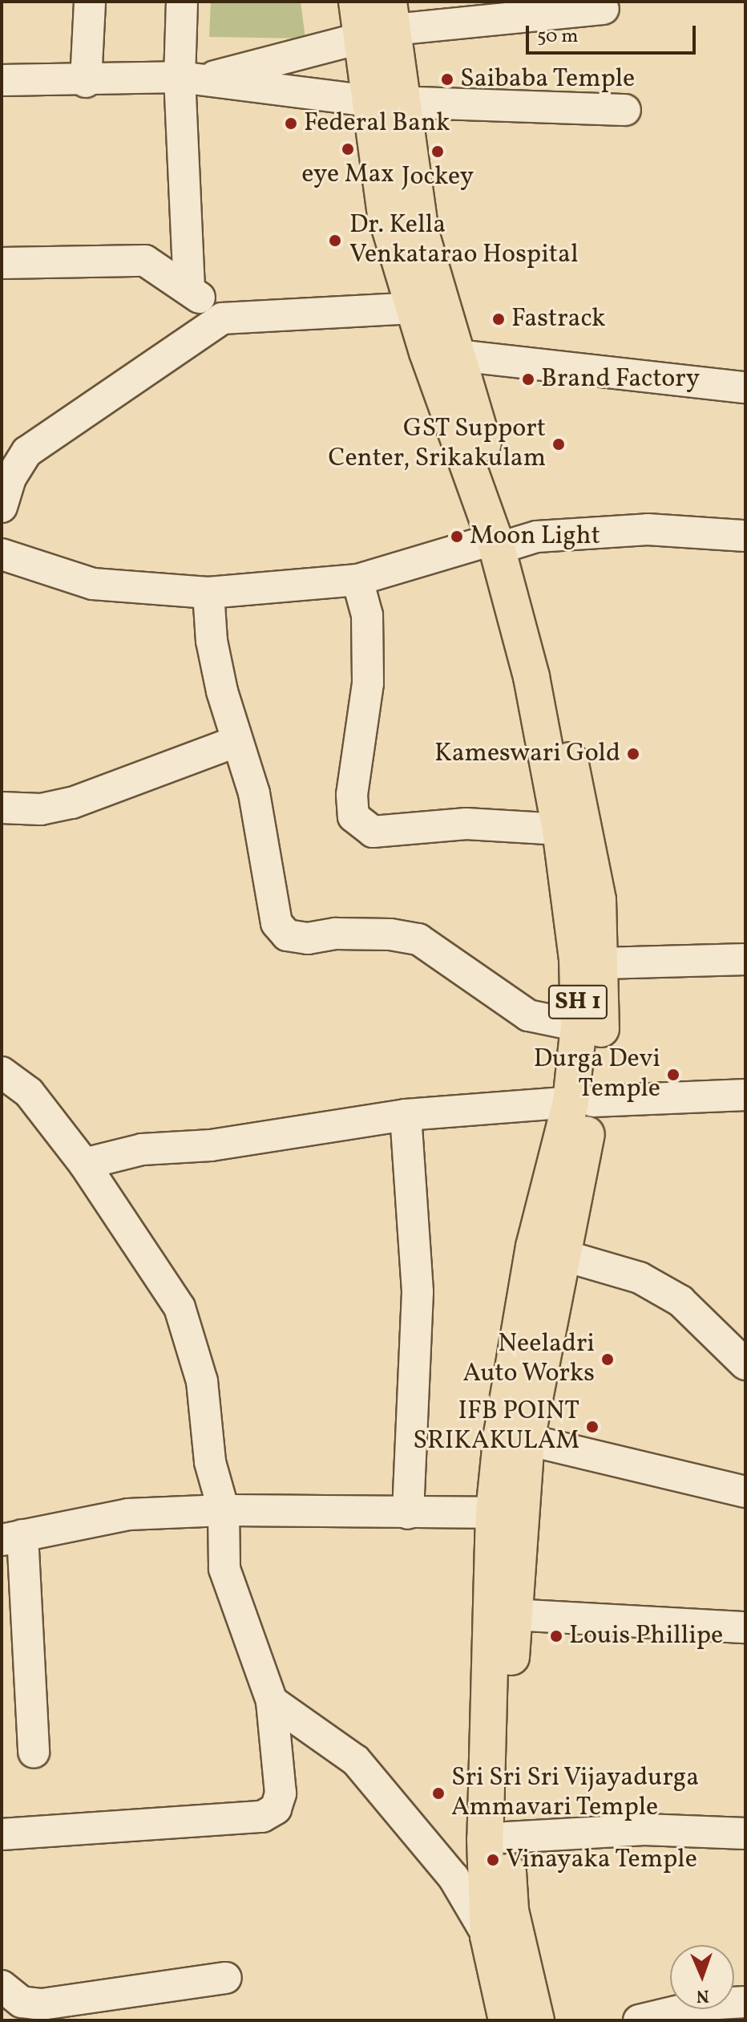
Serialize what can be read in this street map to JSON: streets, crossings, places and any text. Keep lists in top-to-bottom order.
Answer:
{
  "streets": {
    "main road": ["SH 1"]
  },
  "places": [
    "Saibaba Temple",
    "Federal Bank",
    "eye Max",
    "Jockey",
    "Dr. Kella Venkatarao Hospital",
    "Fastrack",
    "Brand Factory",
    "GST Support Center, Srikakulam",
    "Moon Light",
    "Kameswari Gold",
    "Durga Devi Temple",
    "Neeladri Auto Works",
    "IFB POINT SRIKAKULAM",
    "Louis Phillipe",
    "Sri Sri Sri Vijayadurga Ammavari Temple",
    "Vinayaka Temple"
  ],
  "scale_bar": "50 m",
  "north": "bottom"
}
